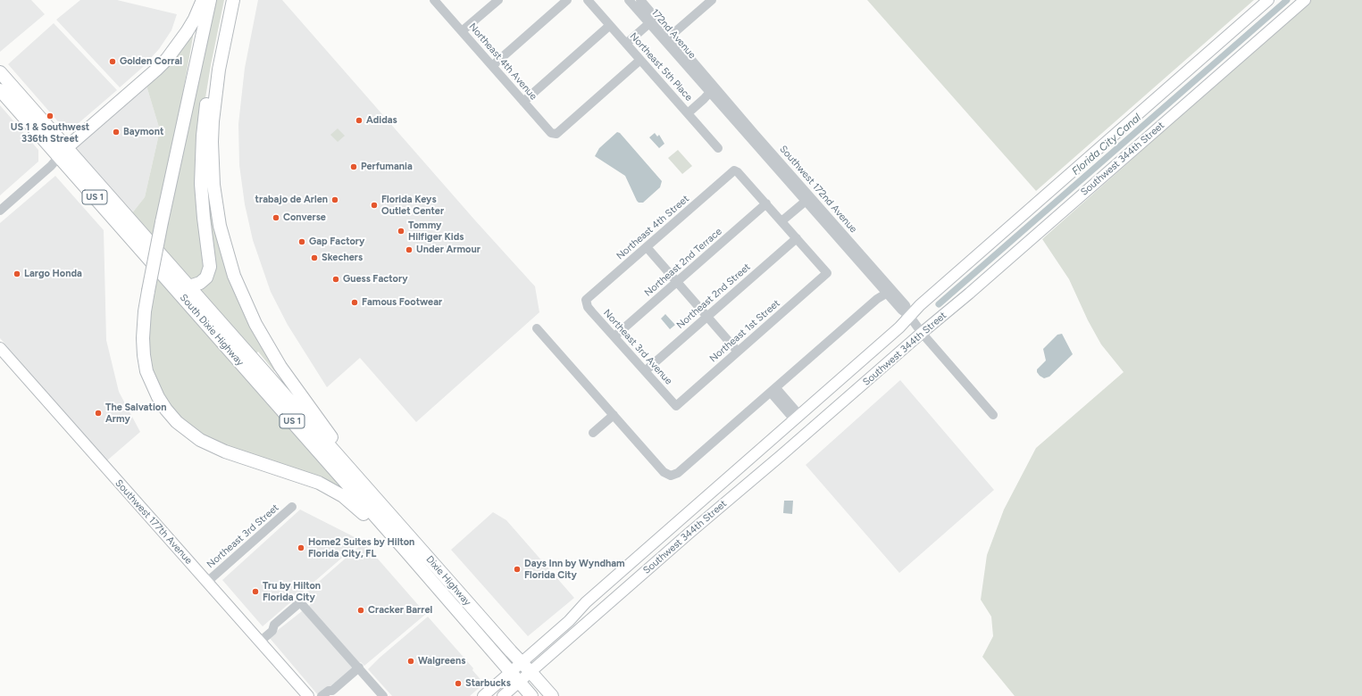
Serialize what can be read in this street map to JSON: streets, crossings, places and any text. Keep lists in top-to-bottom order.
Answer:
{
  "streets": {
    "highway": ["US 1", "South Dixie Highway", "Dixie Highway"],
    "main road": ["Southwest 344th Street", "Southwest 177th Avenue"],
    "street": [
      "172nd Avenue",
      "Northeast 4th Avenue",
      "Northeast 5th Place",
      "Southwest 172nd Avenue",
      "Northeast 4th Street",
      "Northeast 2nd Terrace",
      "Northeast 2nd Street",
      "Northeast 1st Street",
      "Northeast 3rd Avenue",
      "Northeast 3rd Street"
    ]
  },
  "crossings": [
    ["172nd Avenue", "Southwest 172nd Avenue"],
    ["Northeast 4th Avenue", "Northeast 5th Place"],
    ["Southwest 344th Street", "Southwest 172nd Avenue"],
    ["Southwest 344th Street", "Dixie Highway"],
    ["Northeast 4th Street", "Northeast 2nd Terrace"],
    ["Northeast 4th Street", "Northeast 3rd Avenue"],
    ["Northeast 2nd Terrace", "Northeast 3rd Avenue"],
    ["Northeast 2nd Street", "Northeast 1st Street"],
    ["Northeast 2nd Street", "Northeast 3rd Avenue"],
    ["South Dixie Highway", "Dixie Highway"],
    ["Northeast 1st Street", "Northeast 3rd Avenue"],
    ["Southwest 177th Avenue", "Northeast 3rd Street"]
  ],
  "water": ["Florida City Canal"],
  "places": [
    "Golden Corral",
    "US 1 & Southwest 336th Street",
    "Adidas",
    "Baymont",
    "Perfumania",
    "trabajo de Arlen",
    "Florida Keys Outlet Center",
    "Converse",
    "Tommy Hilfiger Kids",
    "Gap Factory",
    "Under Armour",
    "Skechers",
    "Largo Honda",
    "Guess Factory",
    "Famous Footwear",
    "The Salvation Army",
    "Home2 Suites by Hilton Florida City, FL",
    "Days Inn by Wyndham Florida City",
    "Tru by Hilton Florida City",
    "Cracker Barrel",
    "Walgreens",
    "Starbucks"
  ]
}
